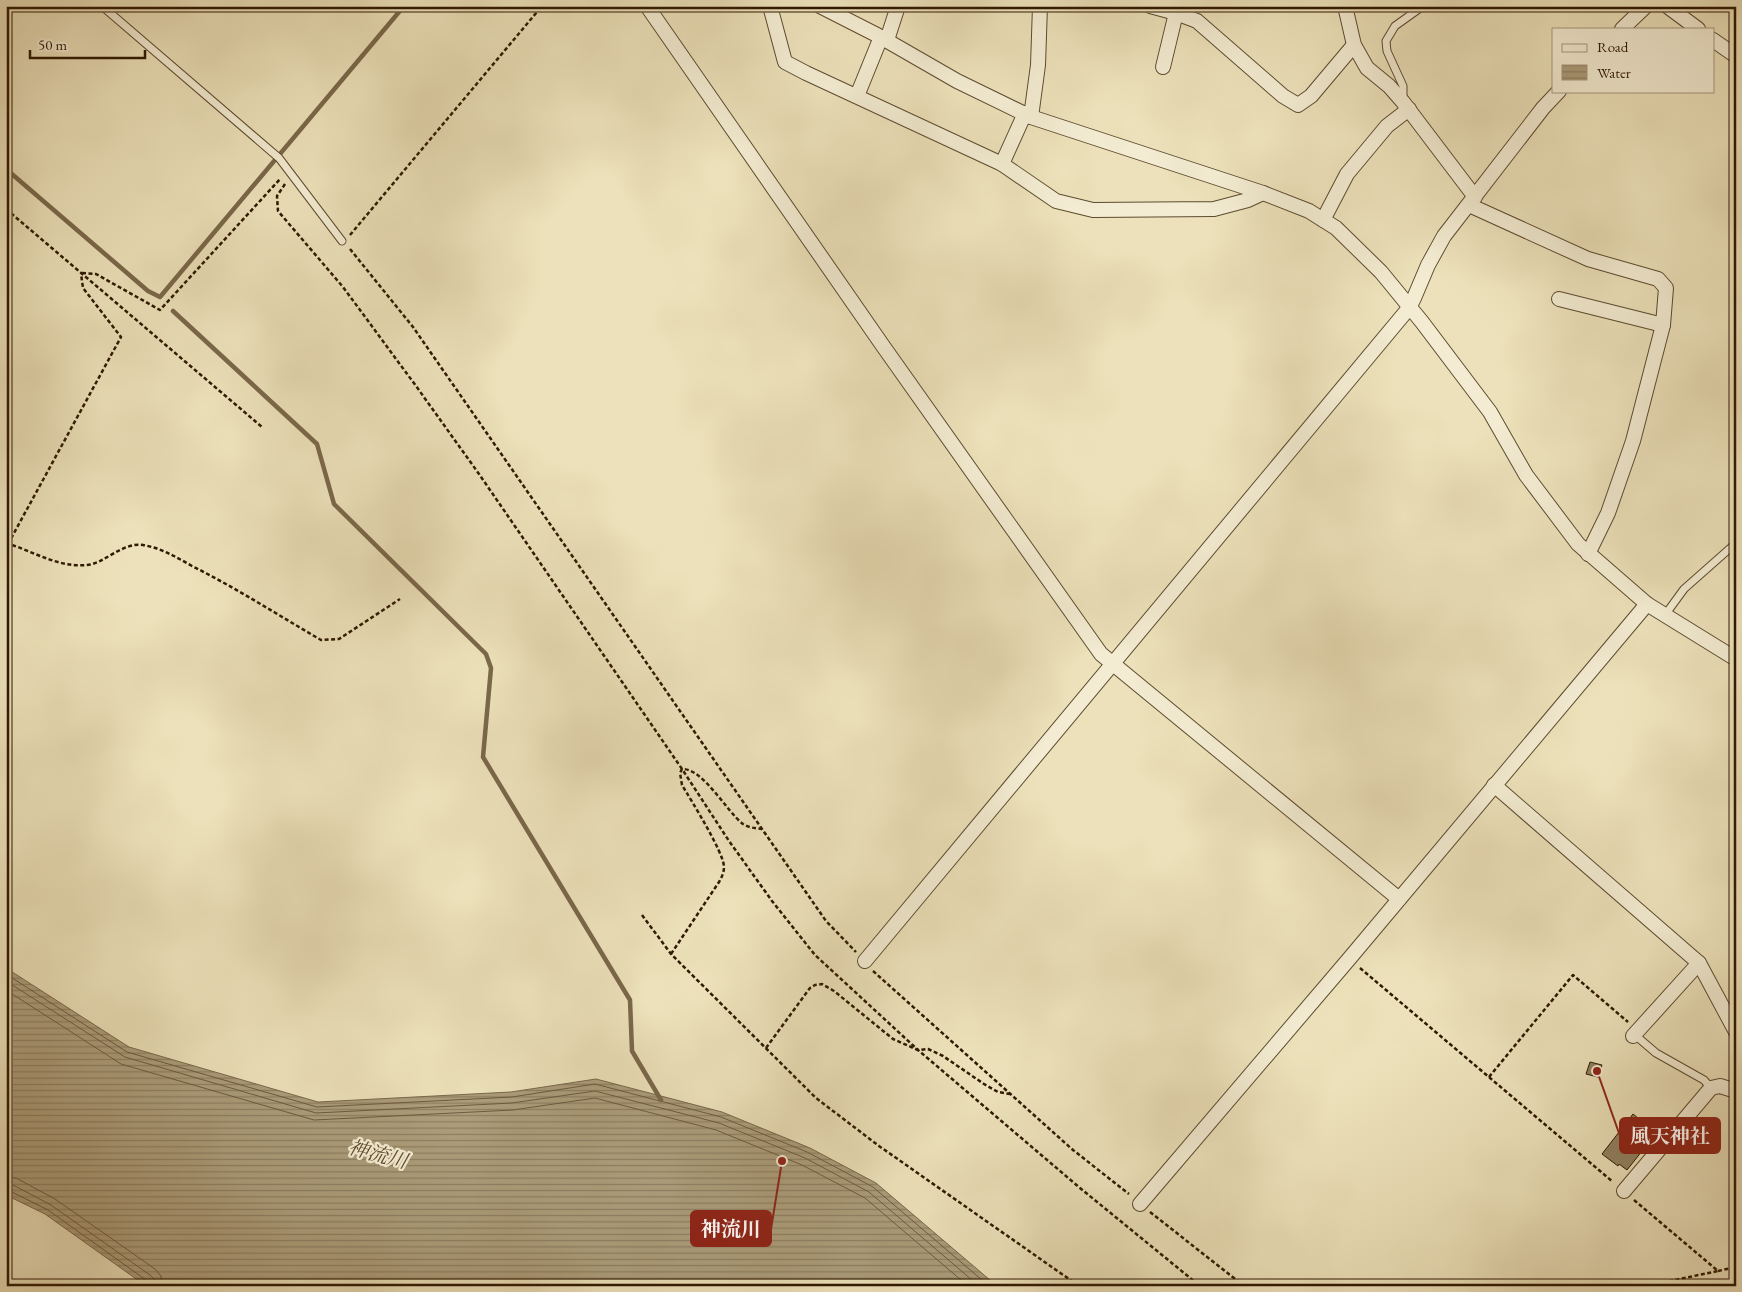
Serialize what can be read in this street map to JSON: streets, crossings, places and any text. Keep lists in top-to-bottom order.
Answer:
{
  "water": ["神流川"],
  "places": ["風天神社", "神流川"],
  "legend": ["Road", "Water"],
  "scale_bar": "50 m"
}
